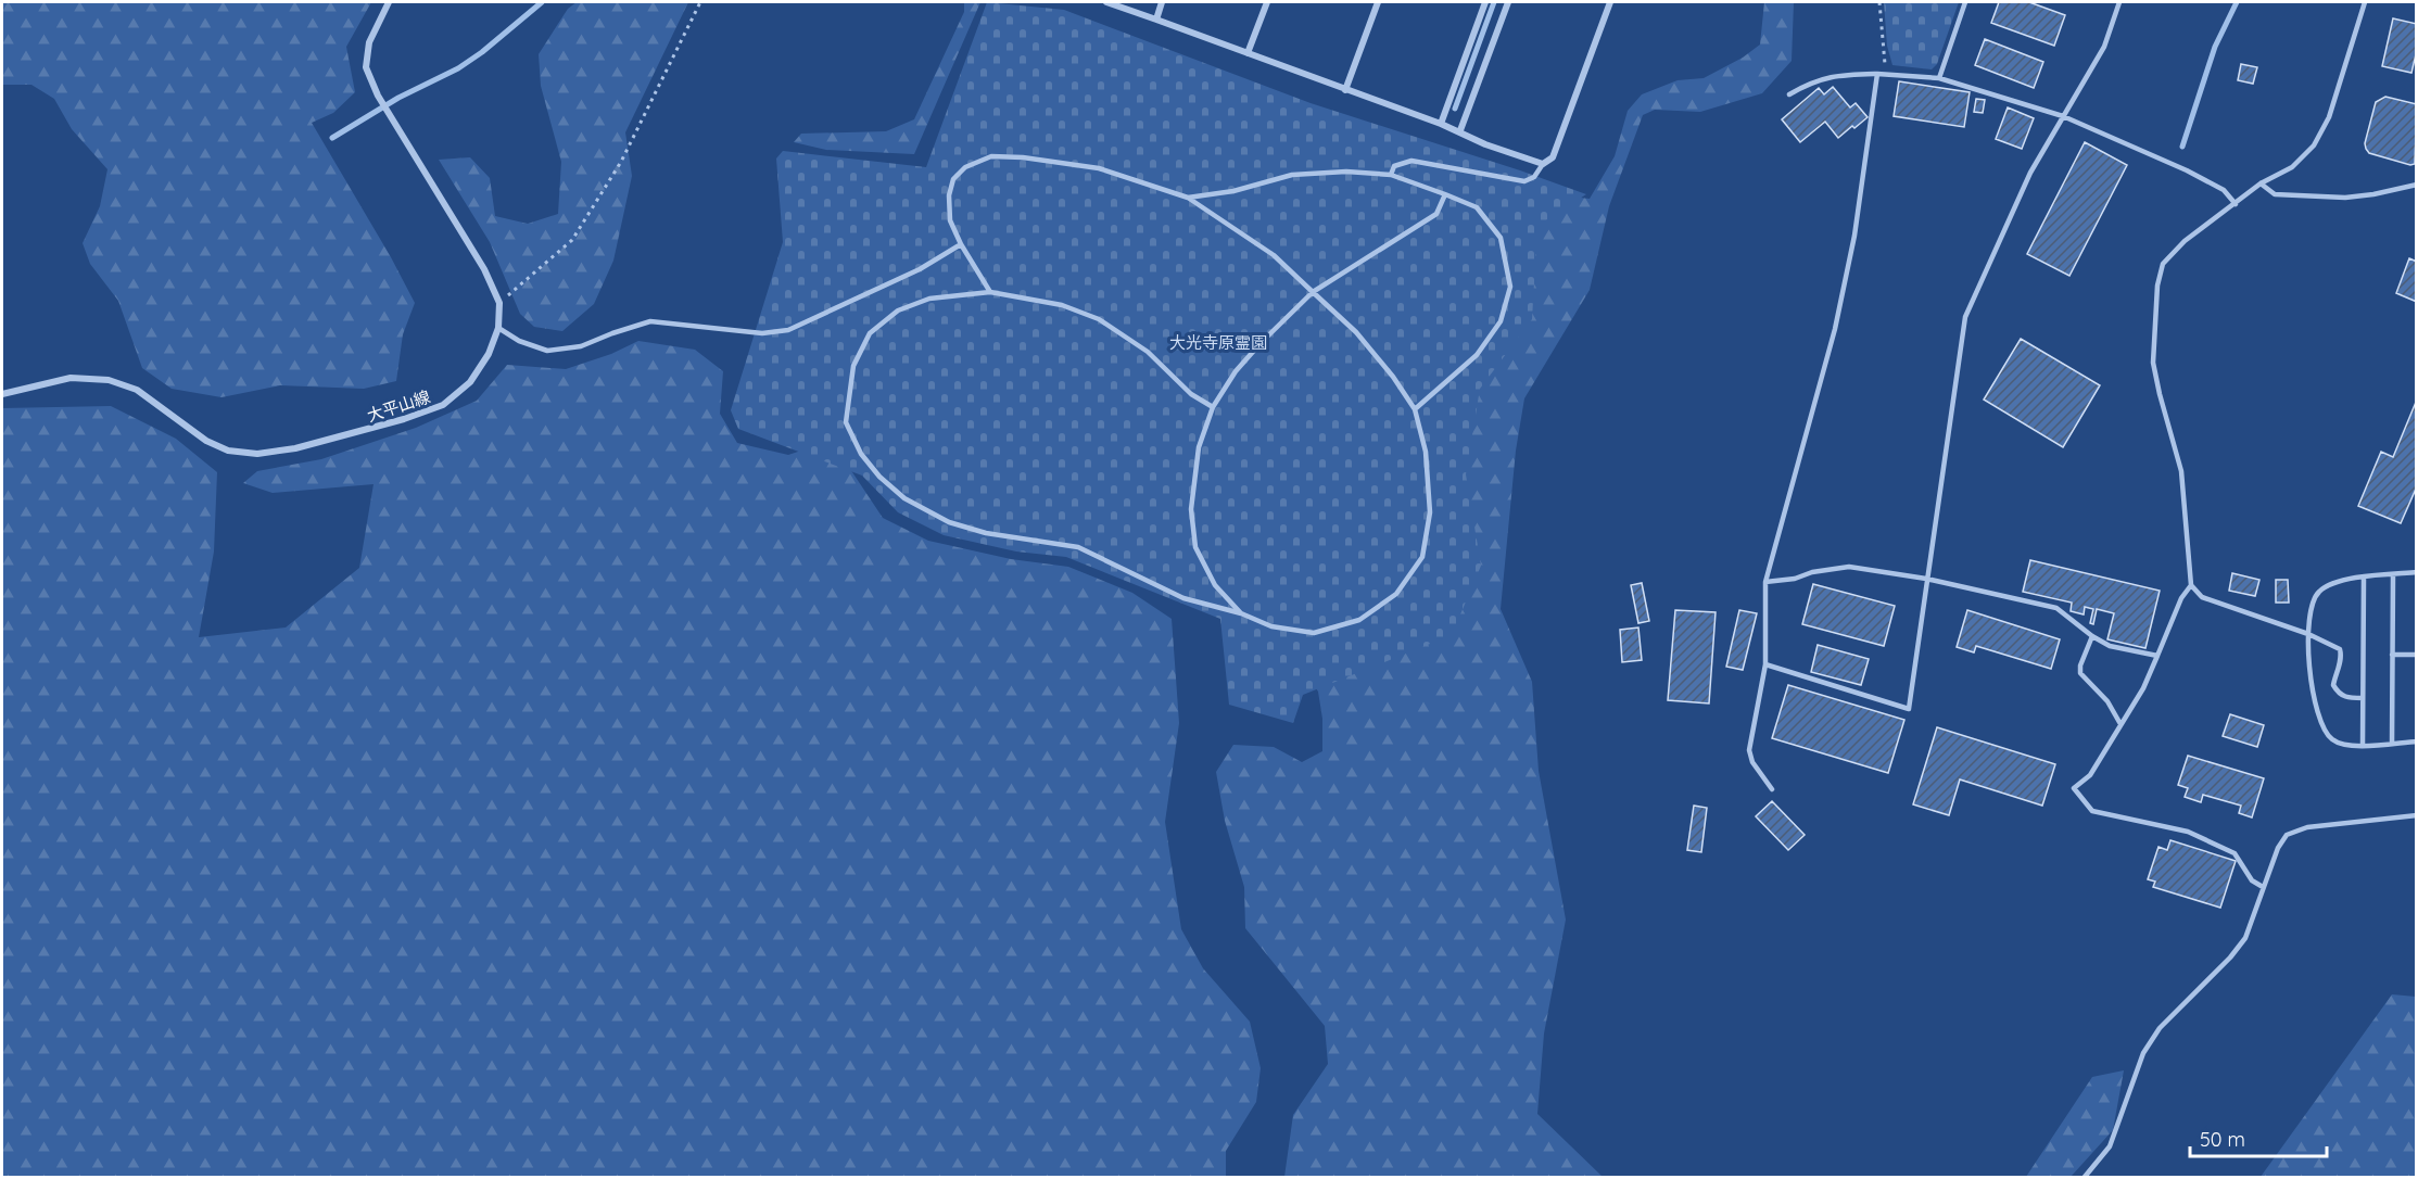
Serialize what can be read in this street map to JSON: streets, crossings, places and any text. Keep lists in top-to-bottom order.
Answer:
{
  "streets": {
    "street": ["大平山線"]
  },
  "parks": ["大光寺原霊園"],
  "scale_bar": "50 m"
}
